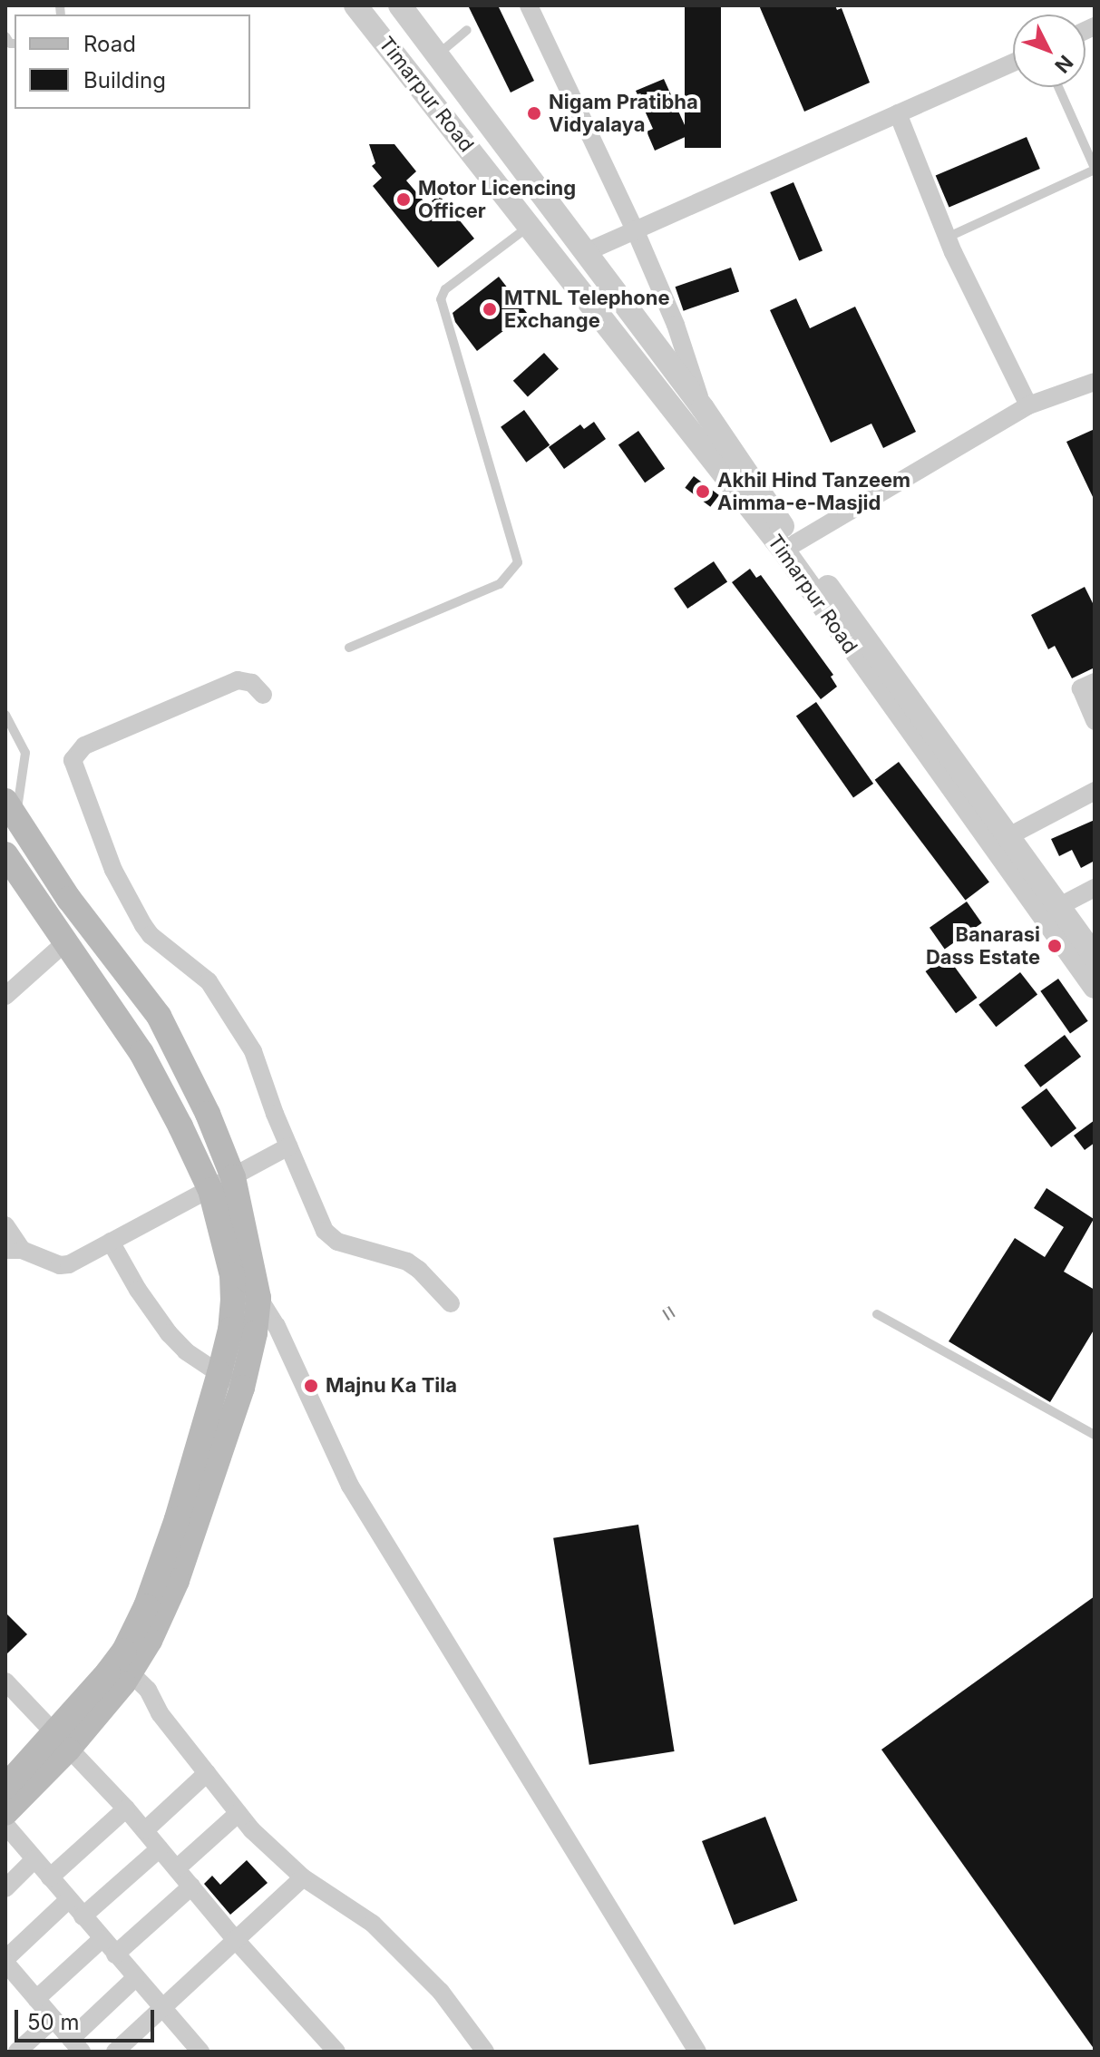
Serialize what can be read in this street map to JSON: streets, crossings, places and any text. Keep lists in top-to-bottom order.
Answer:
{
  "streets": {
    "street": ["Timarpur Road"]
  },
  "places": [
    "Nigam Pratibha Vidyalaya",
    "Motor Licencing Officer",
    "MTNL Telephone Exchange",
    "Akhil Hind Tanzeem Aimma-e-Masjid",
    "Banarasi Dass Estate",
    "Majnu Ka Tila"
  ],
  "legend": ["Road", "Building"],
  "scale_bar": "50 m",
  "north": "bottom right"
}
